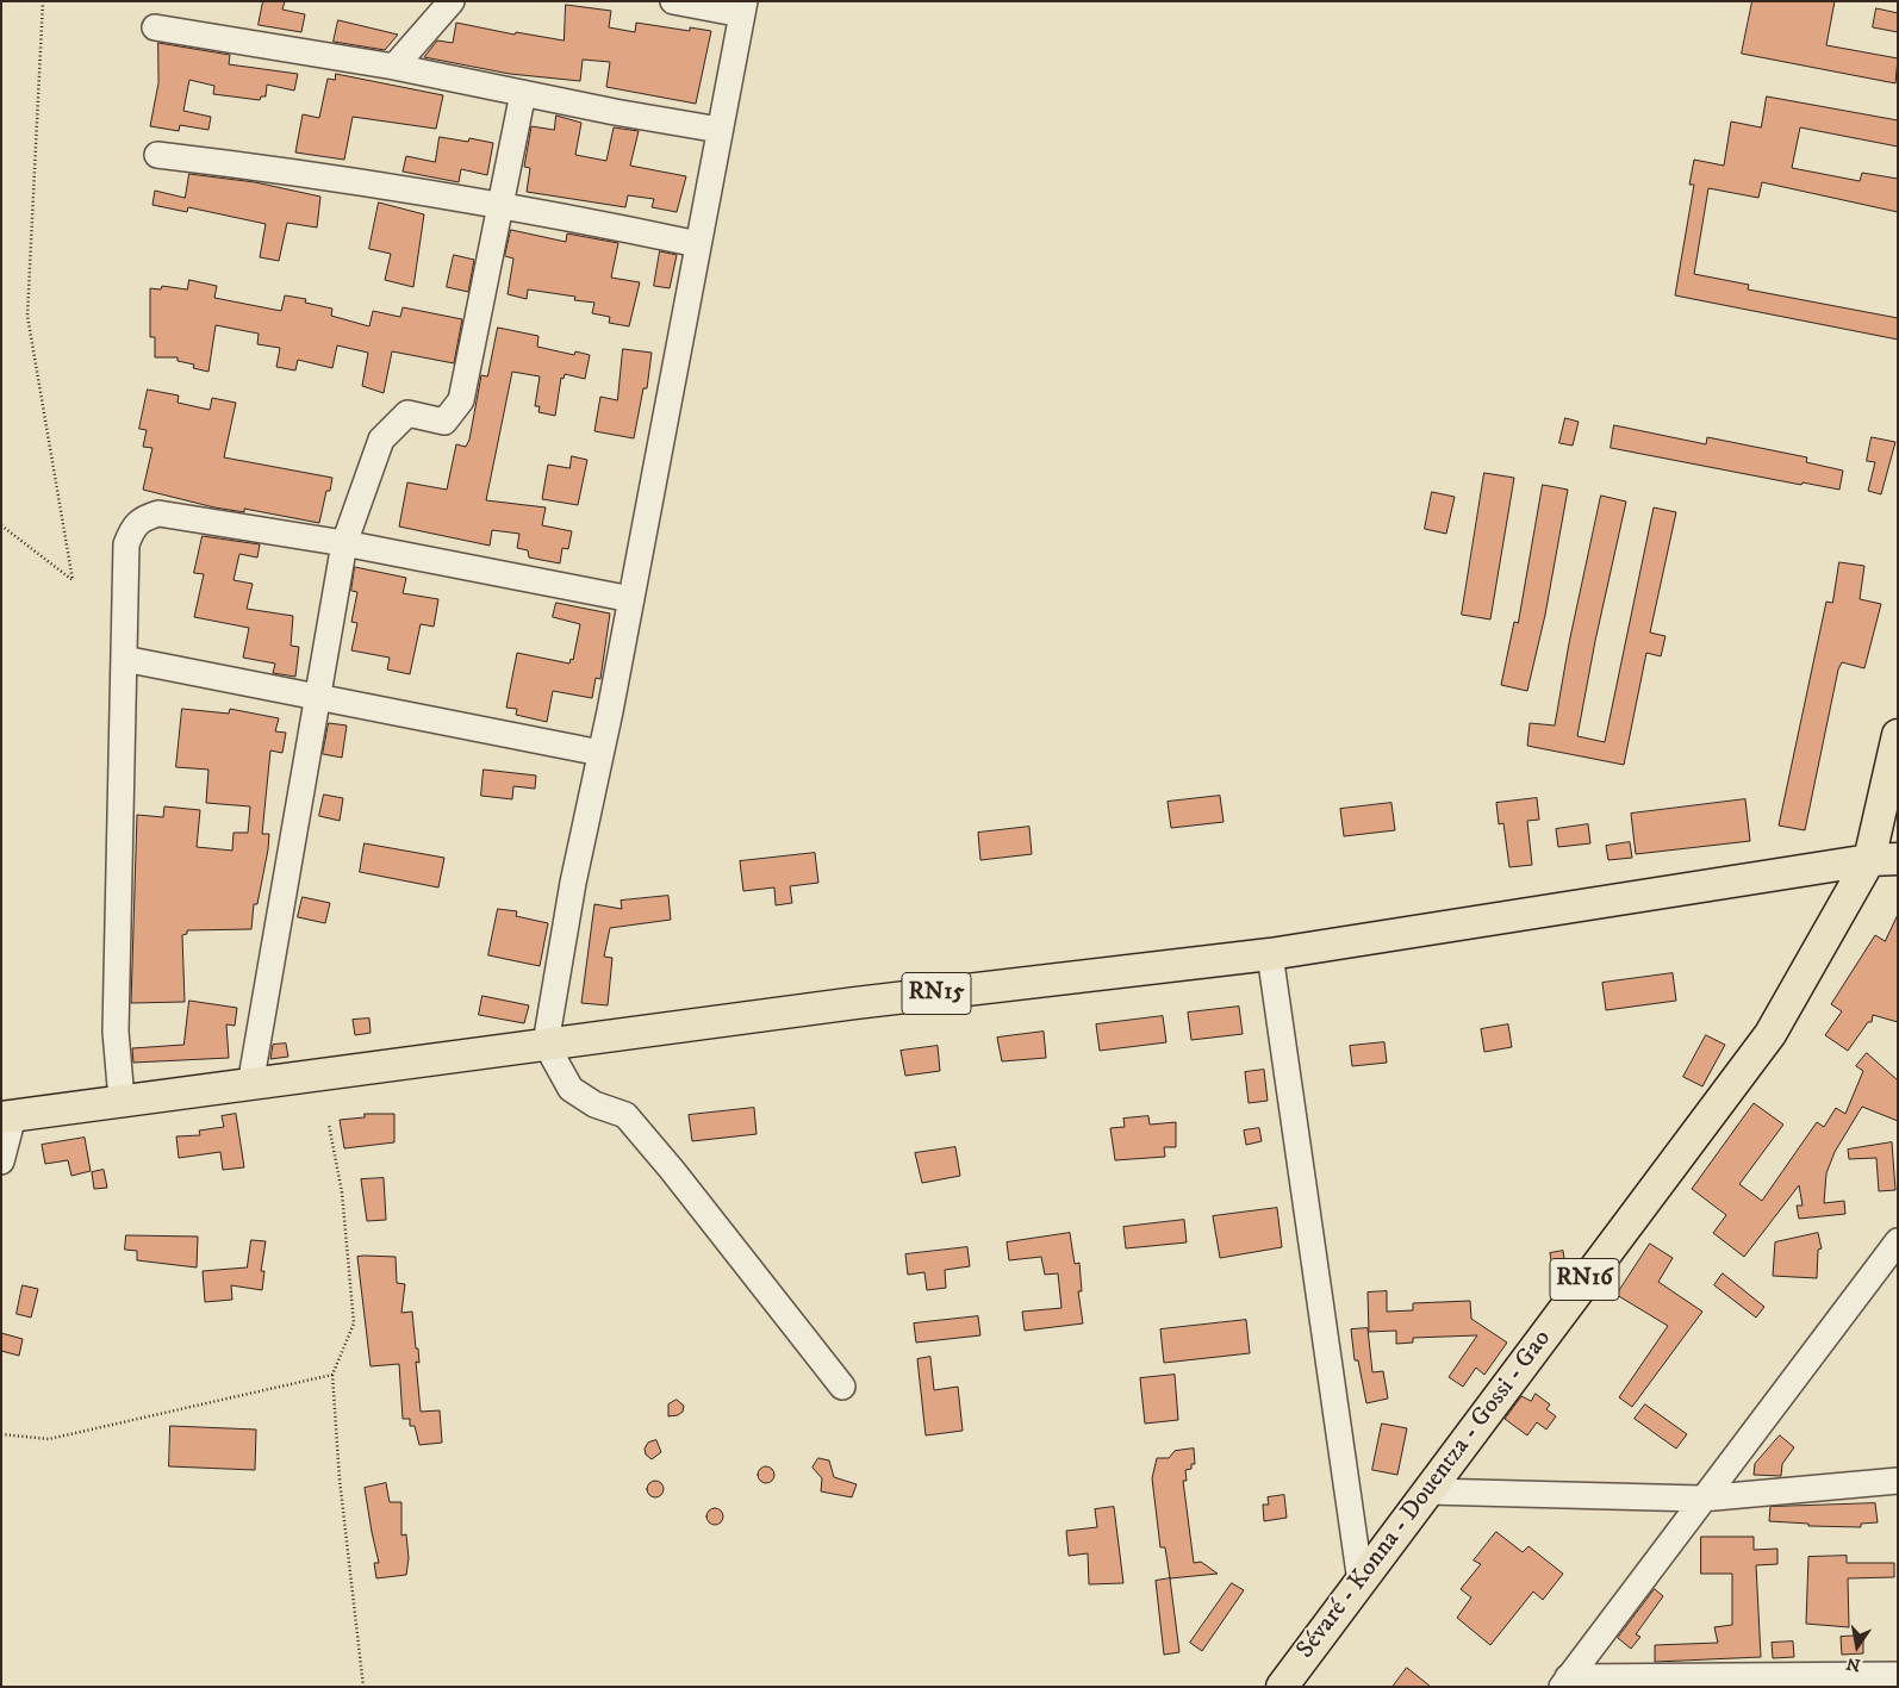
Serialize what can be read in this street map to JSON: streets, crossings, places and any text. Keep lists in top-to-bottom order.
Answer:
{
  "streets": {
    "main road": ["RN15", "RN16", "Sévaré - Konna - Douentza - Gossi - Gao"]
  },
  "crossings": [
    ["RN15", "Sévaré - Konna - Douentza - Gossi - Gao"]
  ],
  "north": "bottom"
}
